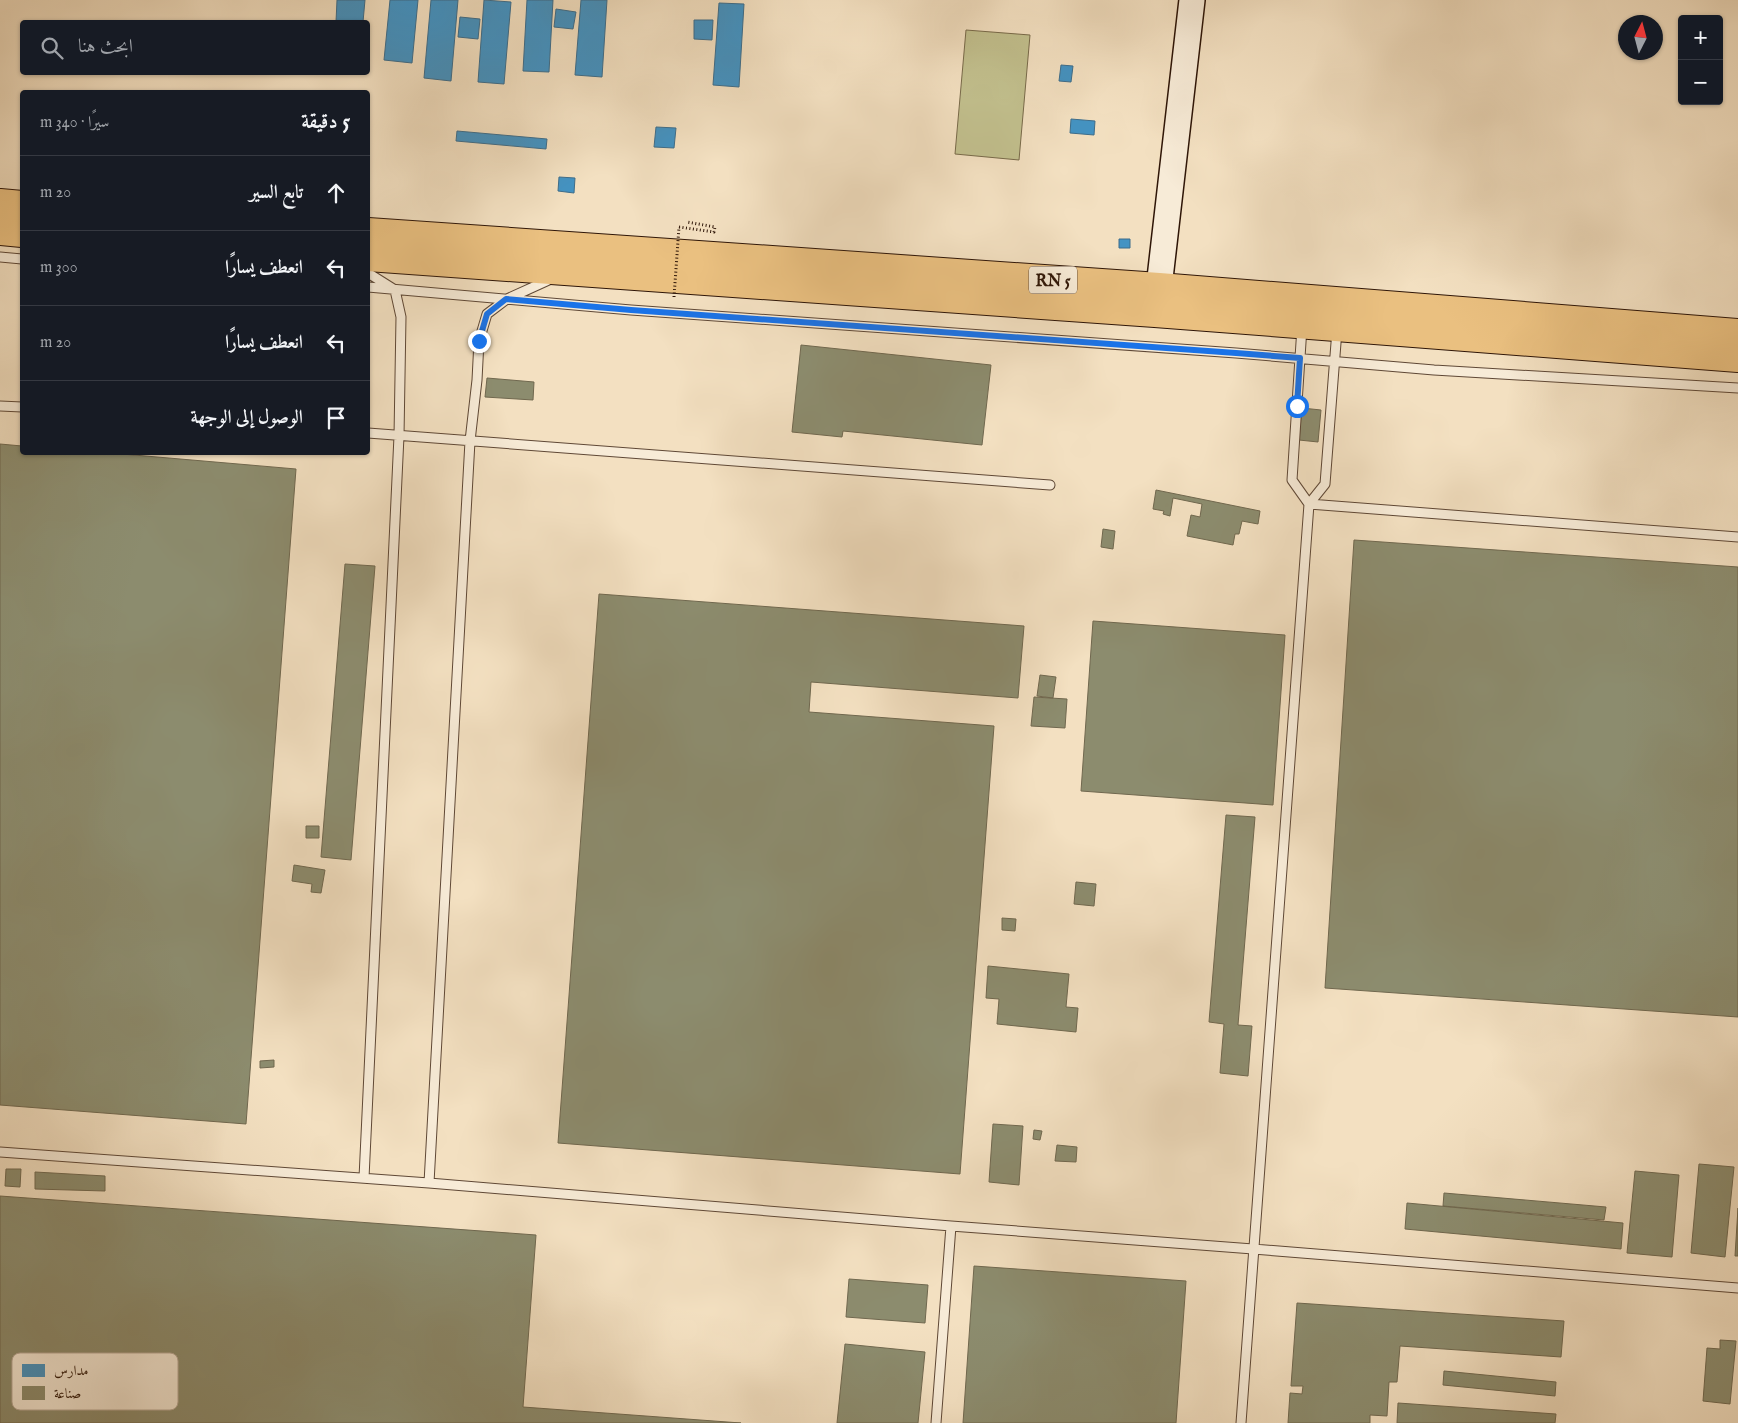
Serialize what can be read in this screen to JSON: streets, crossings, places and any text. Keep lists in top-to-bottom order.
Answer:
{
  "streets": {
    "highway": ["RN 5"]
  },
  "legend": ["مدارس", "صناعة"],
  "north": "top",
  "page": {
    "map_buttons": ["+", "−"],
    "search": "ابحث هنا",
    "heading": ["5 دقيقة", "سيرًا · 340 m"],
    "list": [
      ["تابع السير", "20 m"],
      ["انعطف يسارًا", "300 m"],
      ["انعطف يسارًا", "20 m"],
      "الوصول إلى الوجهة"
    ]
  }
}
